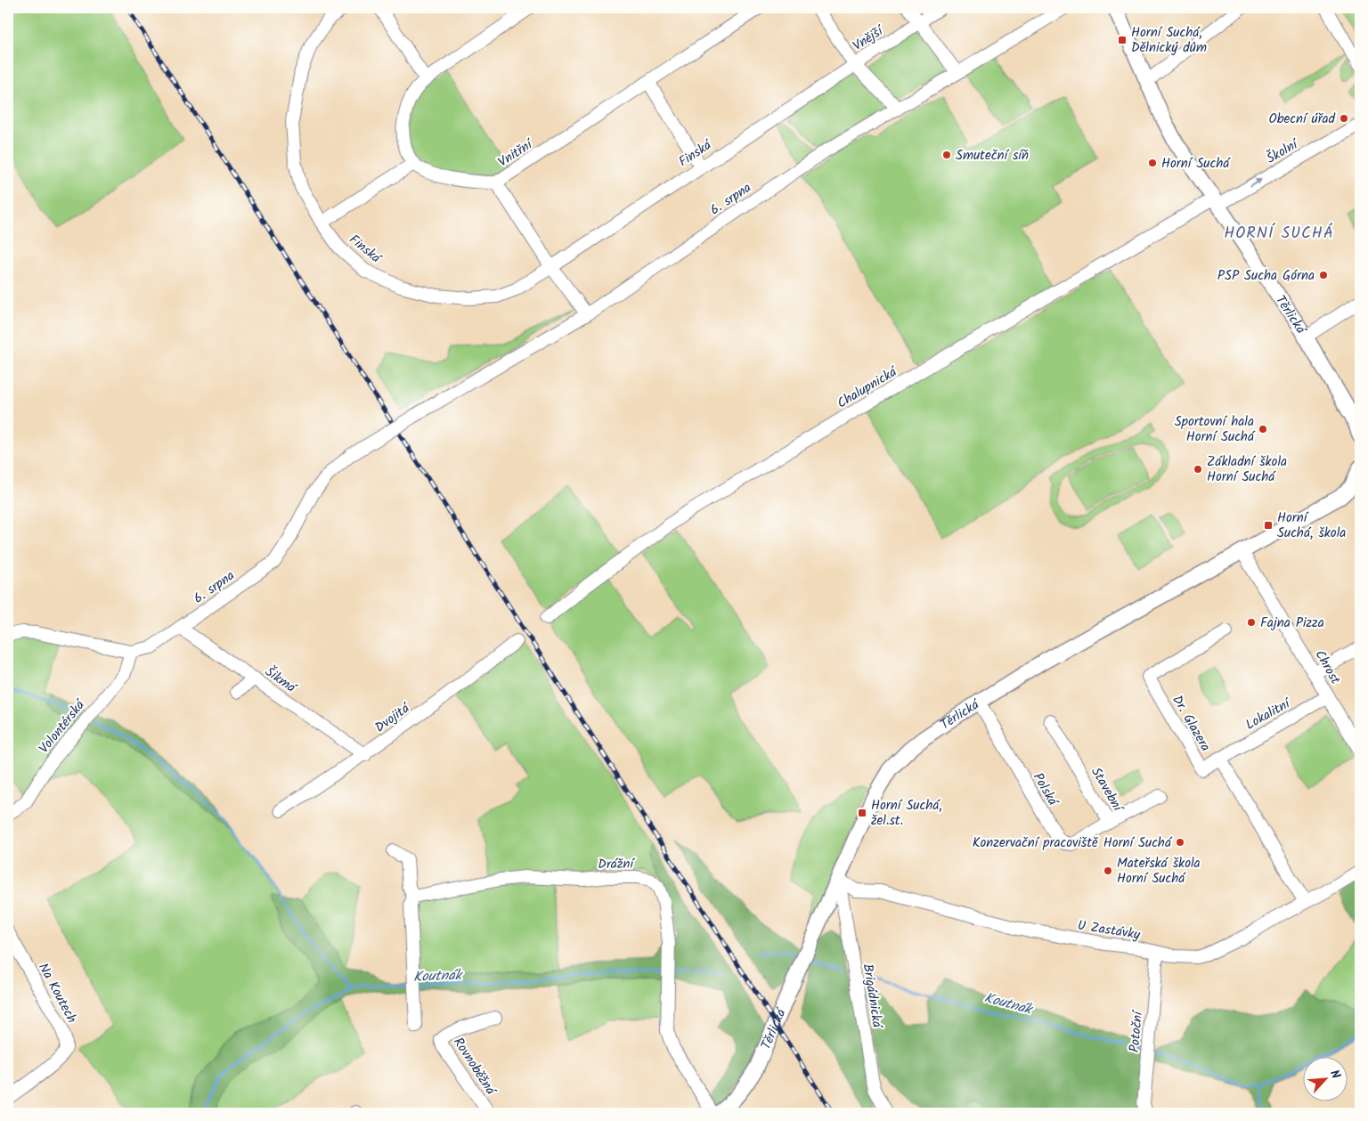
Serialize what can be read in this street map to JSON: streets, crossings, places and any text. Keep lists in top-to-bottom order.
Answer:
{
  "streets": {
    "main road": ["Těrlická"],
    "street": [
      "Vnější",
      "Školní",
      "Vnitřní",
      "Finská",
      "6. srpna",
      "Chalupnická",
      "Chrost",
      "Šikmá",
      "Lokalitní",
      "Dvojitá",
      "Dr. Glazera",
      "Volontérská",
      "Polská",
      "Stavební",
      "Drážní",
      "U Zastávky",
      "Na Koutech",
      "Brigádnická",
      "Potoční",
      "Rovnoběžná"
    ]
  },
  "crossings": [
    ["Vnější", "Finská"],
    ["Školní", "Těrlická"],
    ["Školní", "Chalupnická"],
    ["6. srpna", "Šikmá"],
    ["6. srpna", "Volontérská"],
    ["Těrlická", "Chalupnická"],
    ["Těrlická", "Chrost"],
    ["Těrlická", "Polská"],
    ["Těrlická", "U Zastávky"],
    ["Těrlická", "Brigádnická"],
    ["Chrost", "Lokalitní"],
    ["Šikmá", "Dvojitá"],
    ["Lokalitní", "Dr. Glazera"],
    ["Dr. Glazera", "U Zastávky"],
    ["Polská", "Stavební"],
    ["U Zastávky", "Brigádnická"],
    ["U Zastávky", "Potoční"]
  ],
  "one_way": ["Školní"],
  "districts": ["HORNÍ SUCHÁ"],
  "water": ["Koutnák"],
  "places": {
    "transit": ["Horní Suchá, Dělnický dům", "Horní Suchá, škola", "Horní Suchá, žel.st."],
    "other": [
      "Obecní úřad",
      "Smuteční síň",
      "Horní Suchá",
      "PSP Sucha Górna",
      "Sportovní hala Horní Suchá",
      "Základní škola Horní Suchá",
      "Fajna Pizza",
      "Konzervační pracoviště Horní Suchá",
      "Mateřská škola Horní Suchá"
    ]
  },
  "north": "top right"
}
